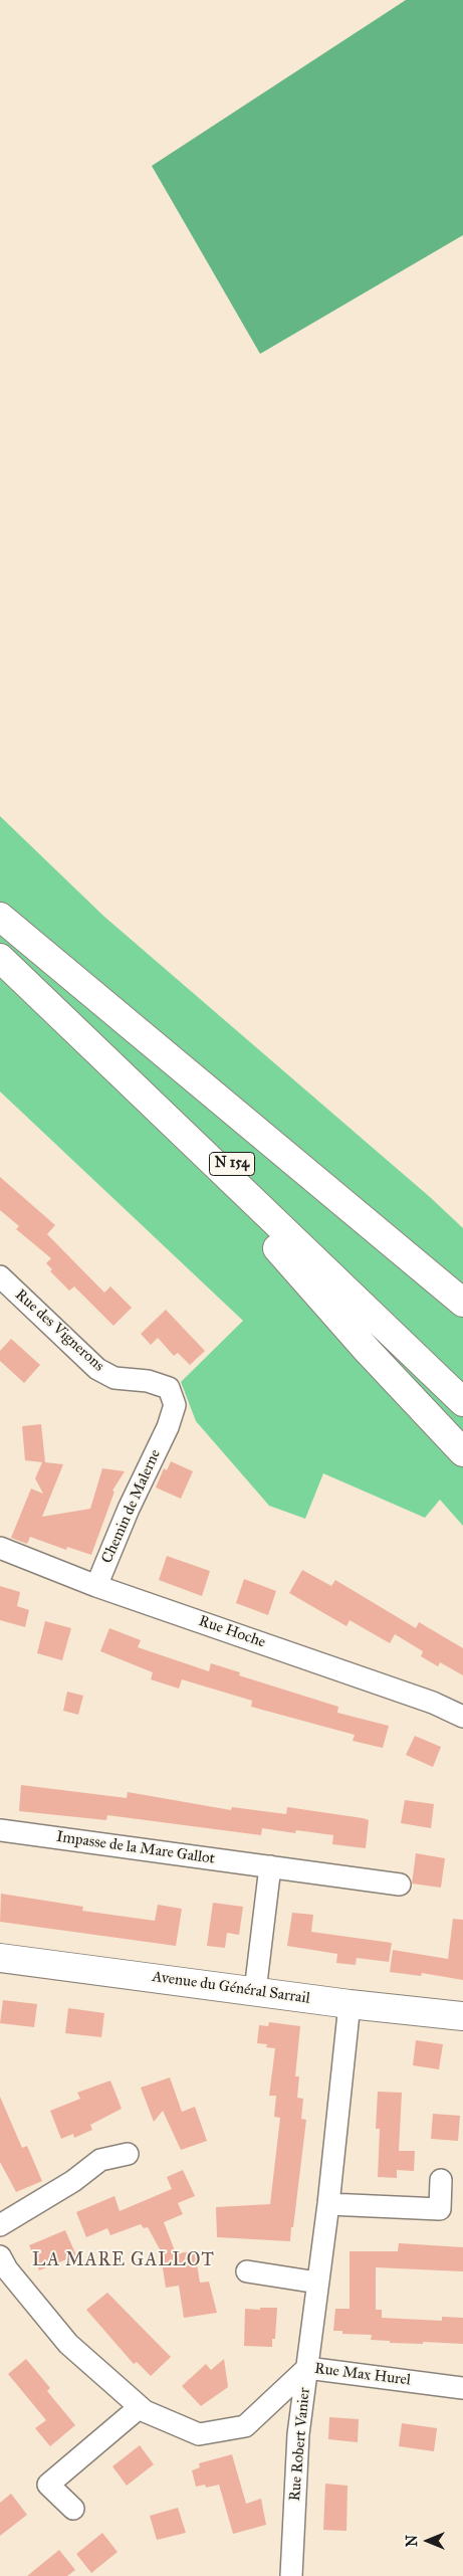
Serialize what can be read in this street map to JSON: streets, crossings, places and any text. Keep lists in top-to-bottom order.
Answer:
{
  "streets": {
    "main road": ["N 154", "Avenue du Général Sarrail"],
    "street": [
      "Rue des Vignerons",
      "Chemin de Malerne",
      "Rue Hoche",
      "Impasse de la Mare Gallot",
      "Rue Max Hurel",
      "Rue Robert Vanier"
    ]
  },
  "crossings": [
    ["Rue des Vignerons", "Chemin de Malerne"],
    ["Chemin de Malerne", "Rue Hoche"],
    ["Avenue du Général Sarrail", "Rue Robert Vanier"],
    ["Rue Max Hurel", "Rue Robert Vanier"]
  ],
  "districts": ["LA MARE GALLOT"],
  "north": "left"
}
